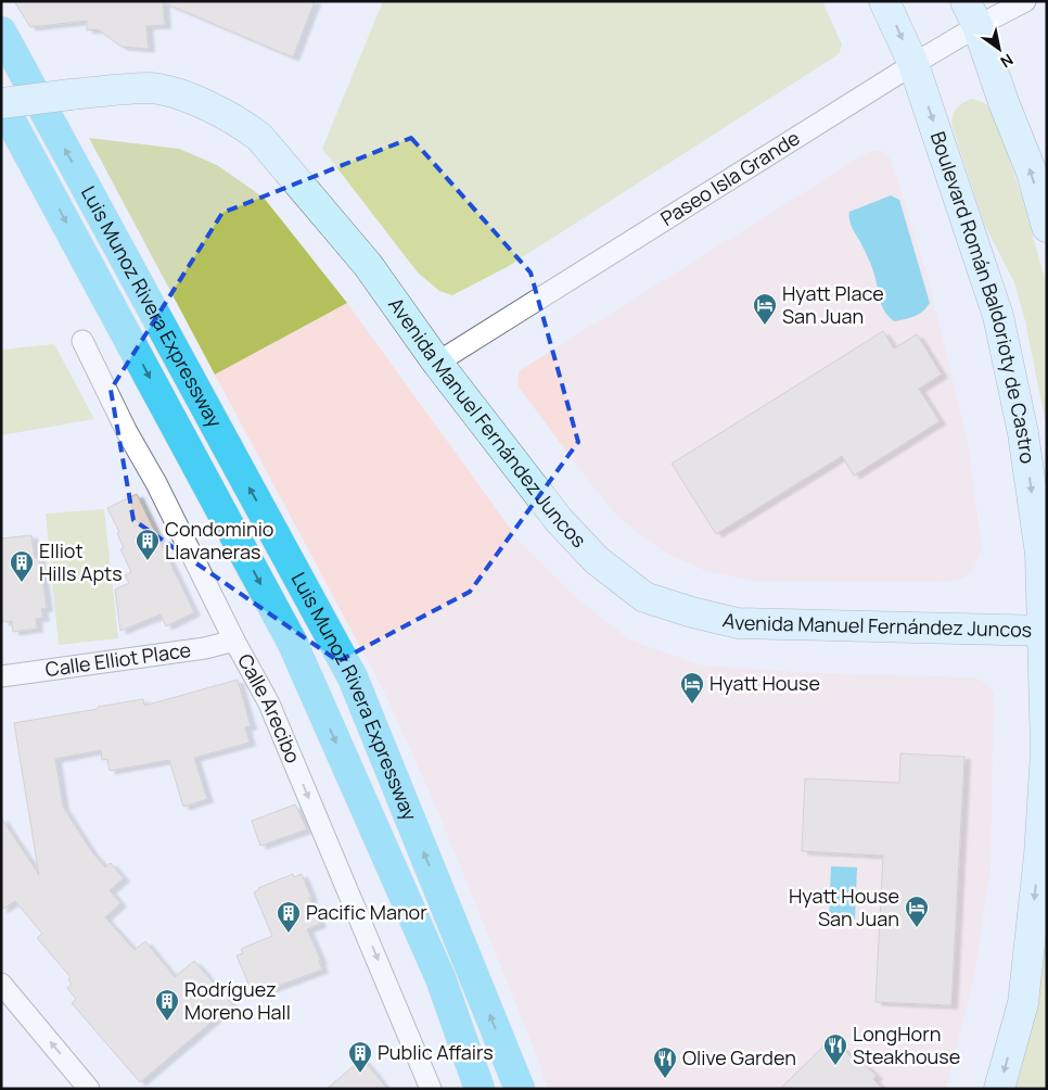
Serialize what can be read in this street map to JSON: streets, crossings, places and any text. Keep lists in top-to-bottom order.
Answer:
{
  "streets": {
    "highway": ["Luis Munoz Rivera Expressway"],
    "main road": ["Boulevard Román Baldorioty de Castro", "Avenida Manuel Fernández Juncos"],
    "street": ["Paseo Isla Grande", "Calle Elliot Place", "Calle Arecibo"]
  },
  "crossings": [
    ["Paseo Isla Grande", "Boulevard Román Baldorioty de Castro"],
    ["Paseo Isla Grande", "Avenida Manuel Fernández Juncos"],
    ["Boulevard Román Baldorioty de Castro", "Avenida Manuel Fernández Juncos"],
    ["Luis Munoz Rivera Expressway", "Avenida Manuel Fernández Juncos"],
    ["Calle Elliot Place", "Calle Arecibo"]
  ],
  "one_way": ["Boulevard Román Baldorioty de Castro", "Calle Arecibo"],
  "places": {
    "hotel": ["Hyatt Place San Juan", "Hyatt House", "Hyatt House San Juan"],
    "building": [
      "Condominio Llavaneras",
      "Elliot Hills Apts",
      "Pacific Manor",
      "Rodríguez Moreno Hall",
      "Public Affairs"
    ],
    "restaurant": ["LongHorn Steakhouse", "Olive Garden"]
  },
  "north": "bottom right"
}
